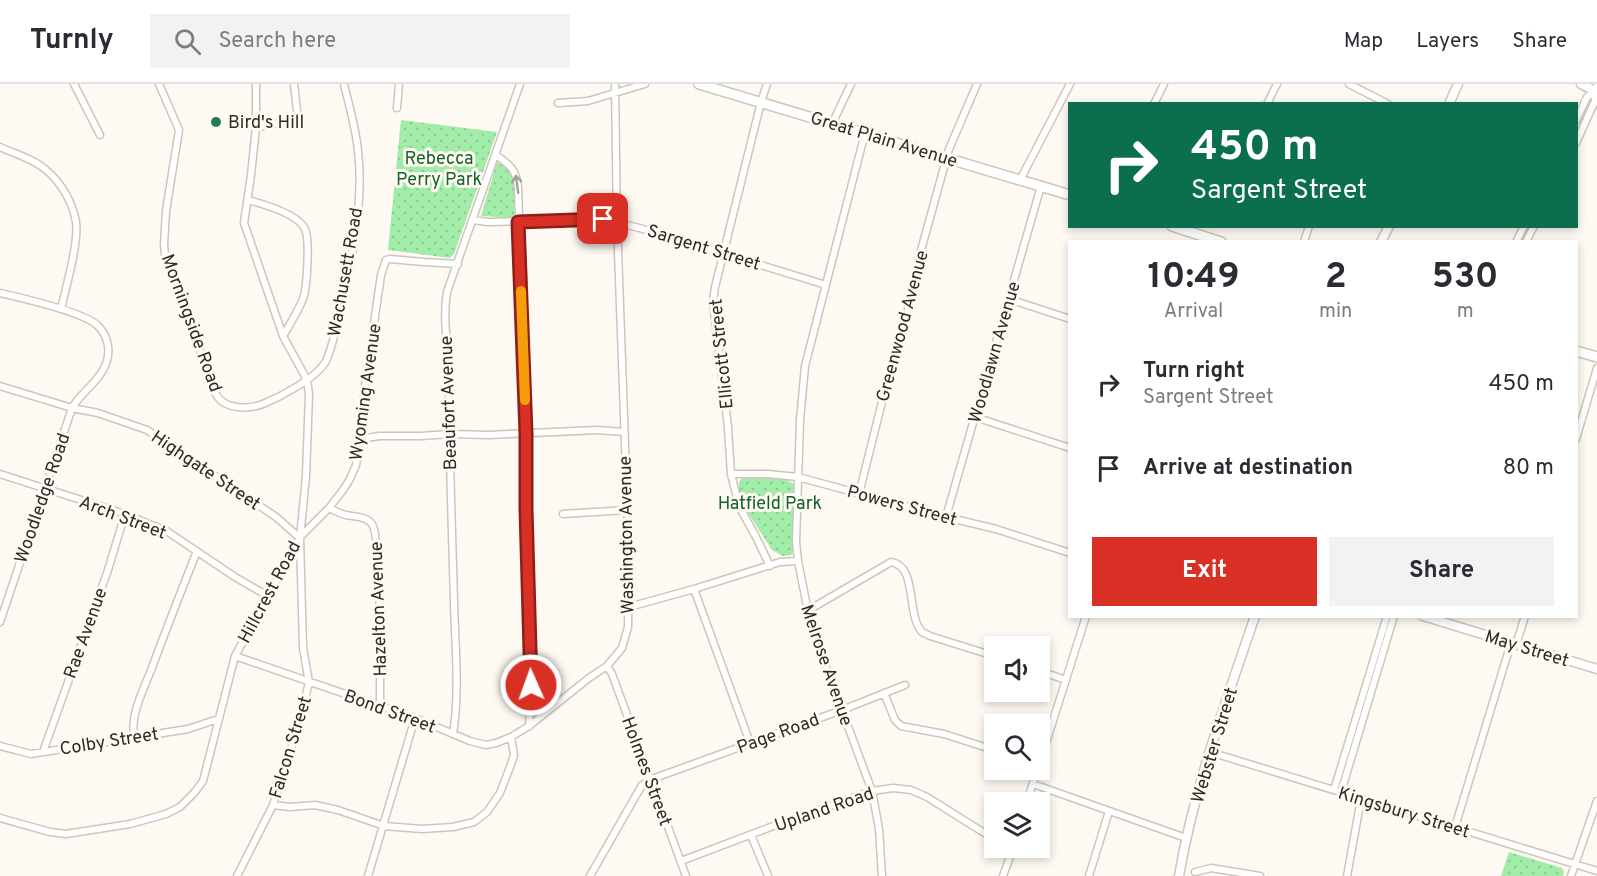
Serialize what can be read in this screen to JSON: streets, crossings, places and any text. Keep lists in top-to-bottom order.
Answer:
{
  "streets": {
    "main road": ["Great Plain Avenue"],
    "street": [
      "Sargent Street",
      "Wachusett Road",
      "Morningside Road",
      "Greenwood Avenue",
      "Woodlawn Avenue",
      "Ellicott Street",
      "Wyoming Avenue",
      "Beaufort Avenue",
      "Highgate Street",
      "Woodledge Road",
      "Powers Street",
      "Arch Street",
      "Washington Avenue",
      "Hillcrest Road",
      "Hazelton Avenue",
      "Rae Avenue",
      "May Street",
      "Melrose Avenue",
      "Bond Street",
      "Page Road",
      "Colby Street",
      "Webster Street",
      "Falcon Street",
      "Holmes Street",
      "Upland Road",
      "Kingsbury Street"
    ]
  },
  "crossings": [
    ["Great Plain Avenue", "Greenwood Avenue"],
    ["Great Plain Avenue", "Woodlawn Avenue"],
    ["Great Plain Avenue", "Ellicott Street"],
    ["Great Plain Avenue", "Melrose Avenue"],
    ["Sargent Street", "Ellicott Street"],
    ["Sargent Street", "Beaufort Avenue"],
    ["Sargent Street", "Washington Avenue"],
    ["Sargent Street", "Melrose Avenue"],
    ["Wachusett Road", "Morningside Road"],
    ["Wachusett Road", "Hillcrest Road"],
    ["Morningside Road", "Hillcrest Road"],
    ["Greenwood Avenue", "Powers Street"],
    ["Woodlawn Avenue", "Powers Street"],
    ["Ellicott Street", "Powers Street"],
    ["Wyoming Avenue", "Beaufort Avenue"],
    ["Wyoming Avenue", "Highgate Street"],
    ["Wyoming Avenue", "Hillcrest Road"],
    ["Wyoming Avenue", "Hazelton Avenue"],
    ["Wyoming Avenue", "Falcon Street"],
    ["Beaufort Avenue", "Bond Street"],
    ["Highgate Street", "Woodledge Road"],
    ["Highgate Street", "Hillcrest Road"],
    ["Highgate Street", "Falcon Street"],
    ["Woodledge Road", "Arch Street"],
    ["Powers Street", "Melrose Avenue"],
    ["Arch Street", "Hillcrest Road"],
    ["Arch Street", "Rae Avenue"],
    ["Washington Avenue", "Bond Street"],
    ["Washington Avenue", "Holmes Street"],
    ["Hillcrest Road", "Bond Street"],
    ["Hillcrest Road", "Colby Street"],
    ["Hillcrest Road", "Falcon Street"],
    ["Hazelton Avenue", "Bond Street"],
    ["Rae Avenue", "Colby Street"],
    ["Melrose Avenue", "Page Road"],
    ["Melrose Avenue", "Upland Road"],
    ["Bond Street", "Falcon Street"],
    ["Page Road", "Holmes Street"],
    ["Webster Street", "Kingsbury Street"],
    ["Holmes Street", "Upland Road"]
  ],
  "parks": ["Rebecca Perry Park", "Hatfield Park"],
  "places": ["Bird's Hill"],
  "page": {
    "header": "Turnly",
    "search": "Search here",
    "nav": ["Map", "Layers", "Share"],
    "turn": ["450 m", "Sargent Street"],
    "eta": [
      "10:49",
      "Arrival",
      "2",
      "min",
      "530",
      "m"
    ],
    "list": [
      {
        "name": "Turn right",
        "note": "Sargent Street",
        "value": "450 m"
      },
      {
        "name": "Arrive at destination",
        "value": "80 m"
      }
    ],
    "buttons": ["Exit", "Share"]
  }
}
